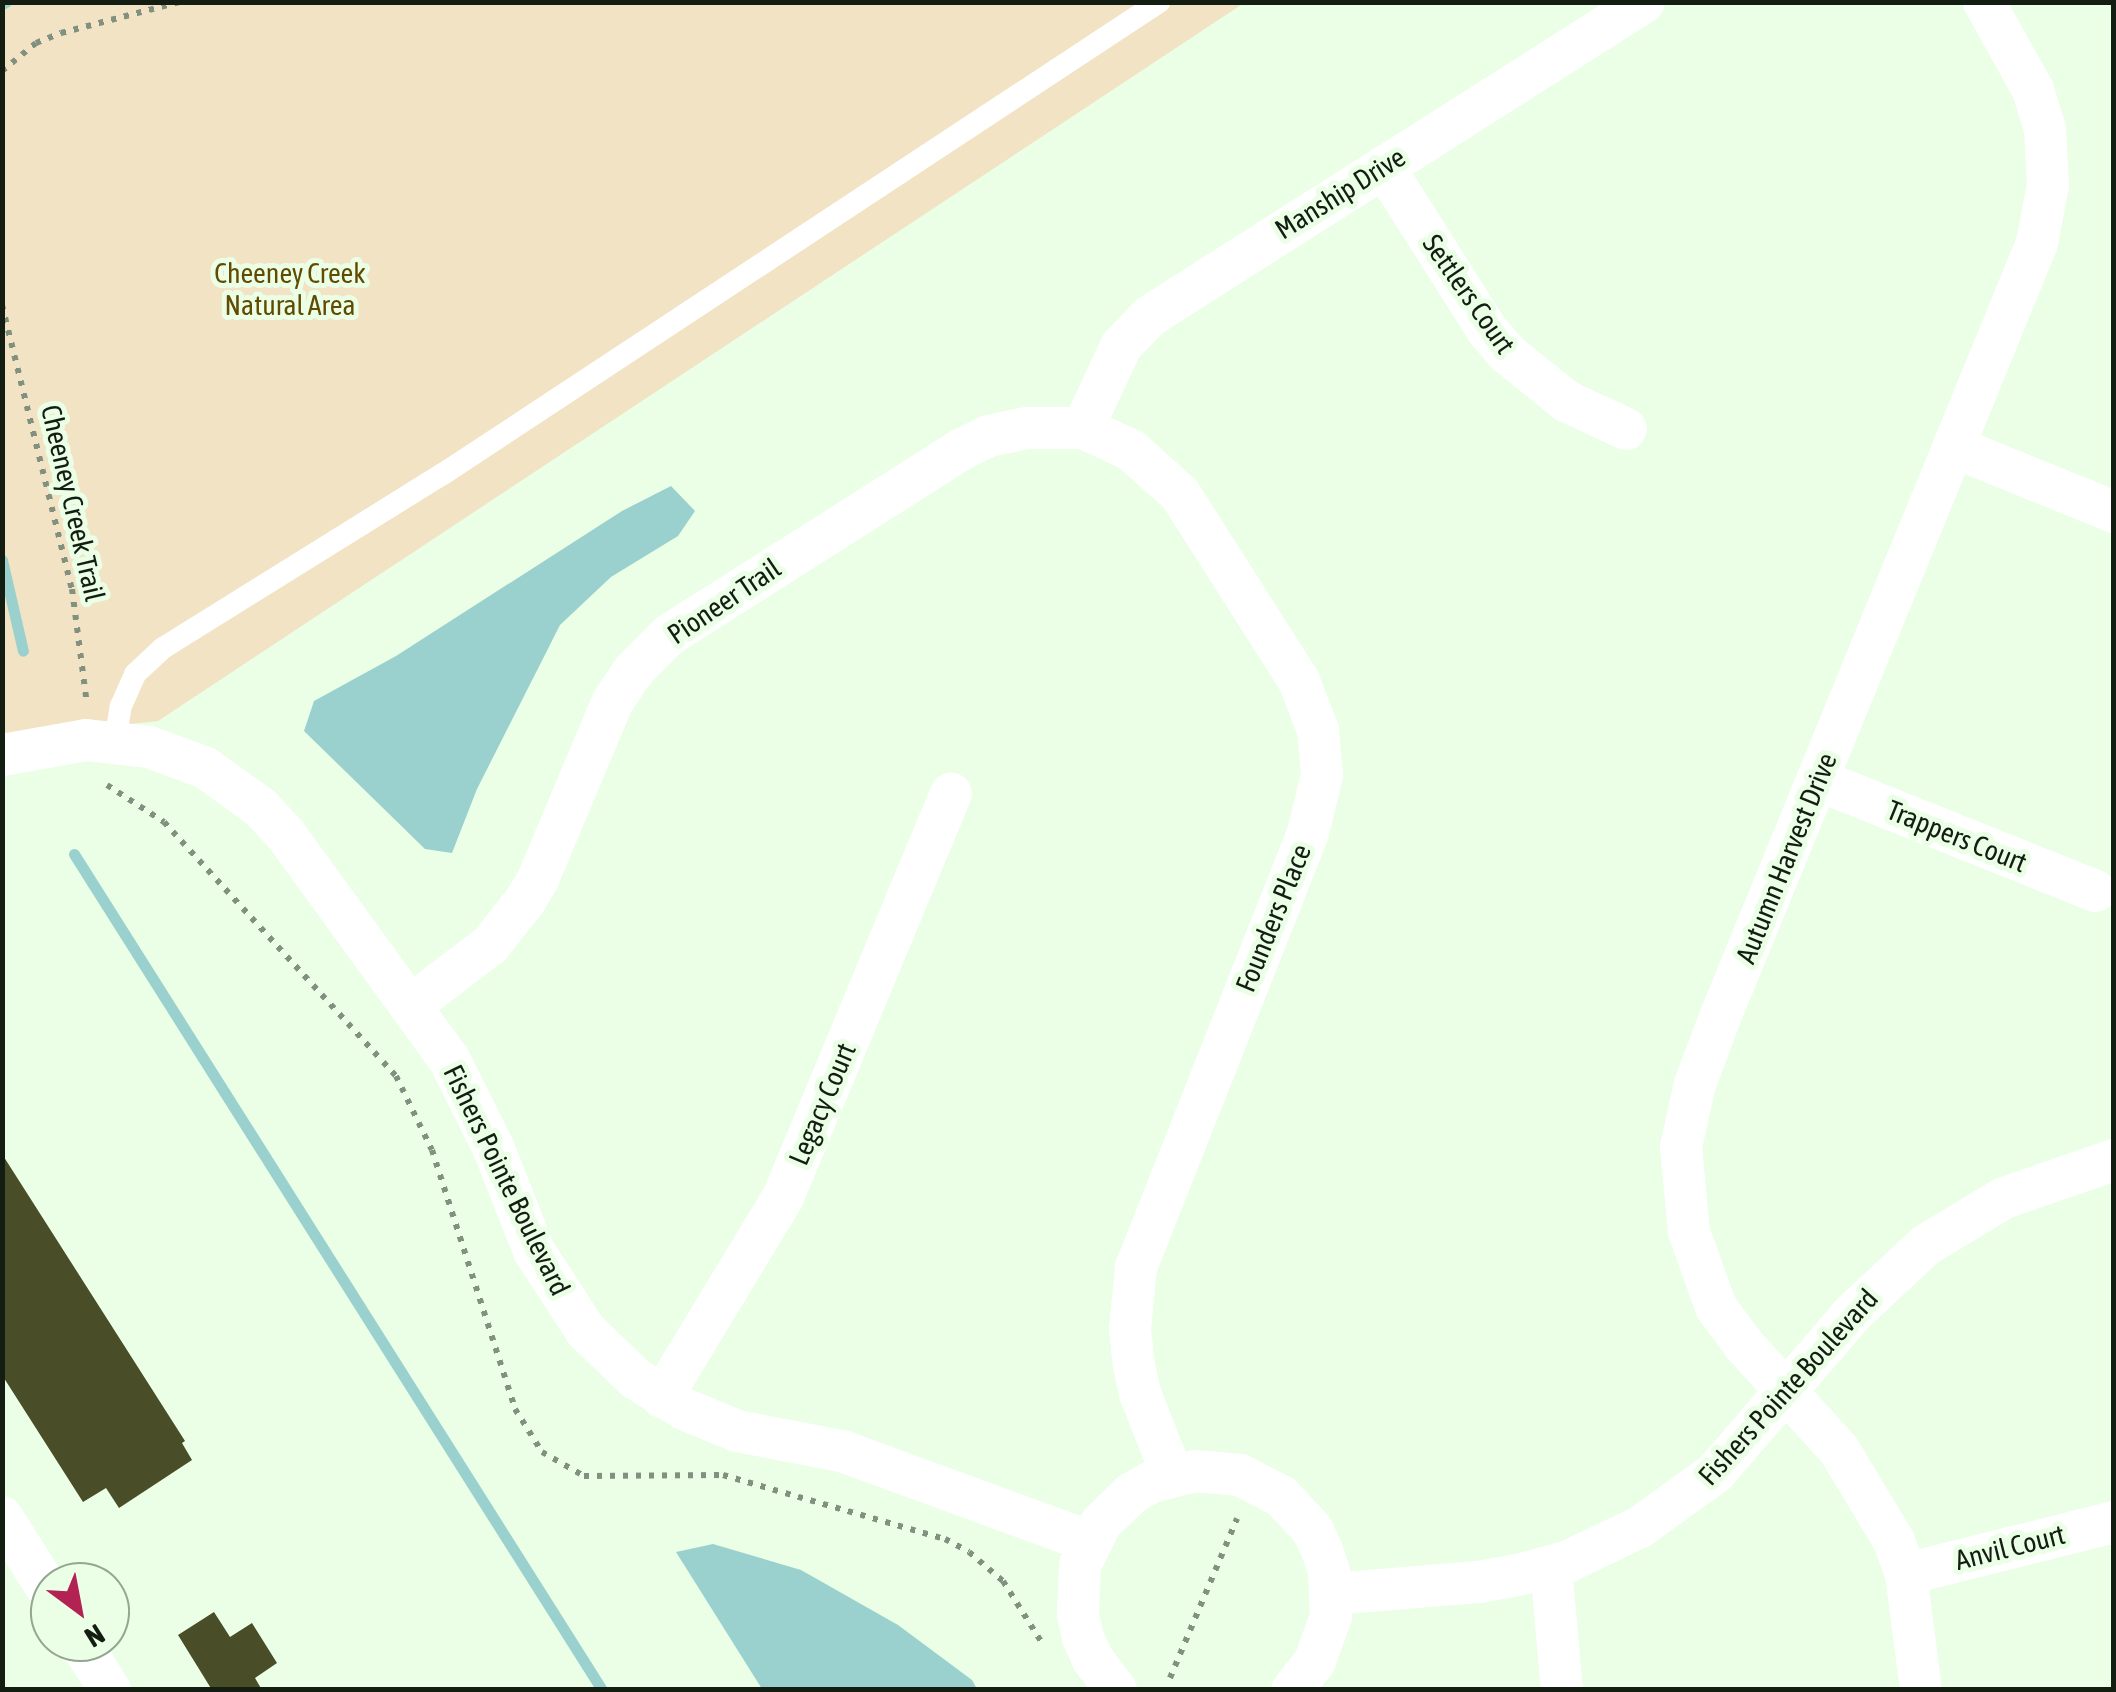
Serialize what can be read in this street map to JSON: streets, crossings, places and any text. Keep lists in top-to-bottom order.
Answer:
{
  "streets": {
    "street": [
      "Manship Drive",
      "Settlers Court",
      "Pioneer Trail",
      "Trappers Court",
      "Autumn Harvest Drive",
      "Founders Place",
      "Legacy Court",
      "Fishers Pointe Boulevard",
      "Anvil Court"
    ],
    "path": ["Cheeney Creek Trail"]
  },
  "crossings": [
    ["Manship Drive", "Settlers Court"],
    ["Manship Drive", "Pioneer Trail"],
    ["Manship Drive", "Founders Place"],
    ["Cheeney Creek Trail", "Fishers Pointe Boulevard"],
    ["Pioneer Trail", "Founders Place"],
    ["Pioneer Trail", "Fishers Pointe Boulevard"],
    ["Trappers Court", "Autumn Harvest Drive"],
    ["Autumn Harvest Drive", "Fishers Pointe Boulevard"],
    ["Autumn Harvest Drive", "Anvil Court"],
    ["Legacy Court", "Fishers Pointe Boulevard"]
  ],
  "parks": ["Cheeney Creek Natural Area"],
  "north": "bottom right"
}
